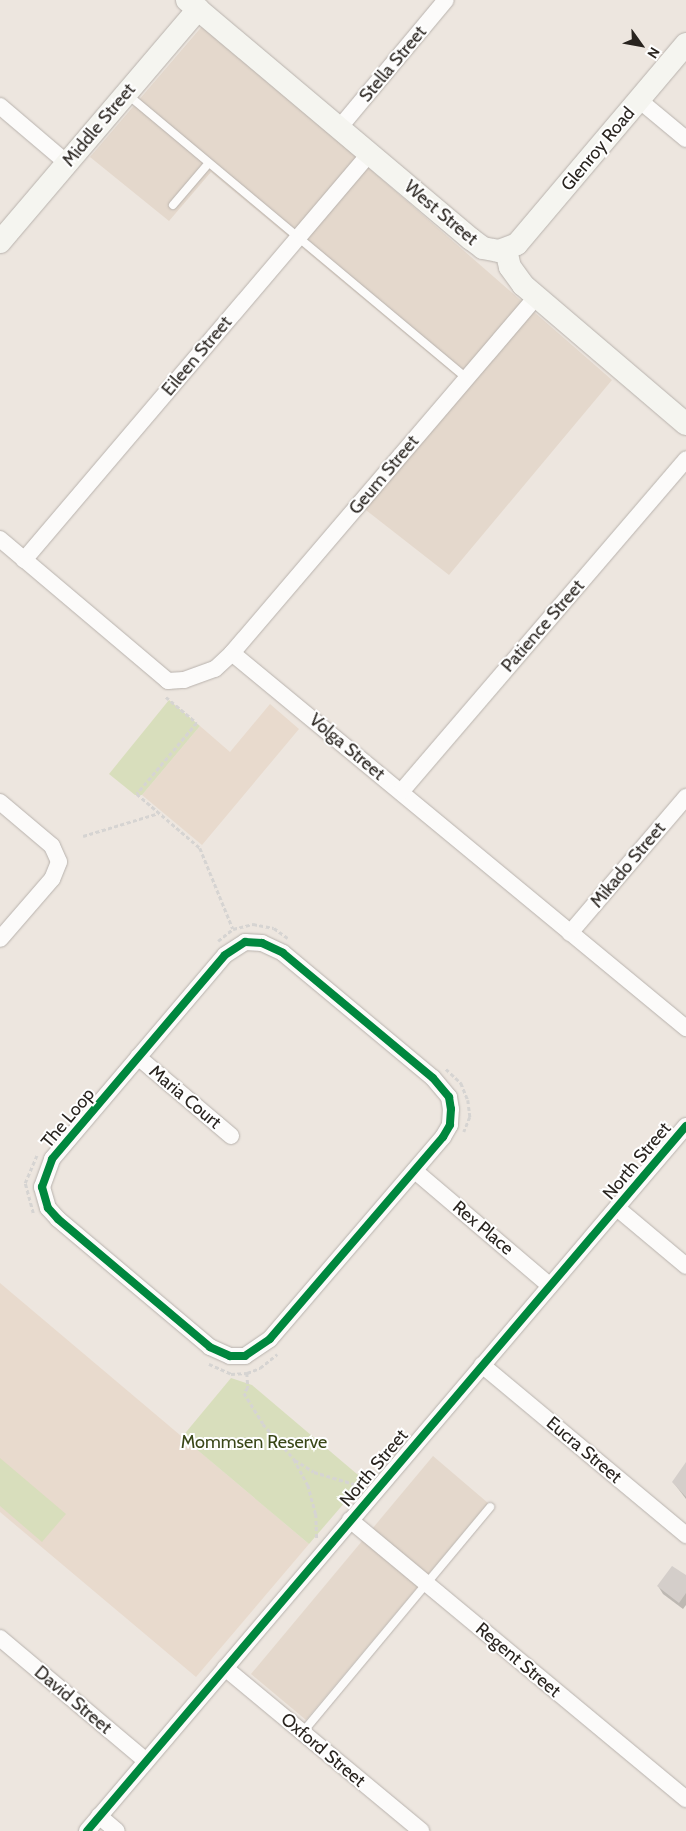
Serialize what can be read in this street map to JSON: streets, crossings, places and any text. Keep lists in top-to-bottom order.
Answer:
{
  "streets": {
    "street": [
      "Stella Street",
      "Middle Street",
      "Glenroy Road",
      "West Street",
      "Eileen Street",
      "Geum Street",
      "Patience Street",
      "Volga Street",
      "Mikado Street",
      "Maria Court",
      "The Loop",
      "North Street",
      "Rex Place",
      "Eucra Street",
      "Regent Street",
      "David Street",
      "Oxford Street"
    ]
  },
  "crossings": [
    ["Stella Street", "West Street"],
    ["Middle Street", "West Street"],
    ["Glenroy Road", "West Street"],
    ["West Street", "Eileen Street"],
    ["Geum Street", "Volga Street"],
    ["Patience Street", "Volga Street"],
    ["Volga Street", "Mikado Street"],
    ["Maria Court", "The Loop"],
    ["The Loop", "Rex Place"],
    ["North Street", "Rex Place"],
    ["North Street", "Eucra Street"],
    ["North Street", "Regent Street"],
    ["North Street", "David Street"],
    ["North Street", "Oxford Street"]
  ],
  "parks": ["Mommsen Reserve"],
  "north": "bottom right"
}
